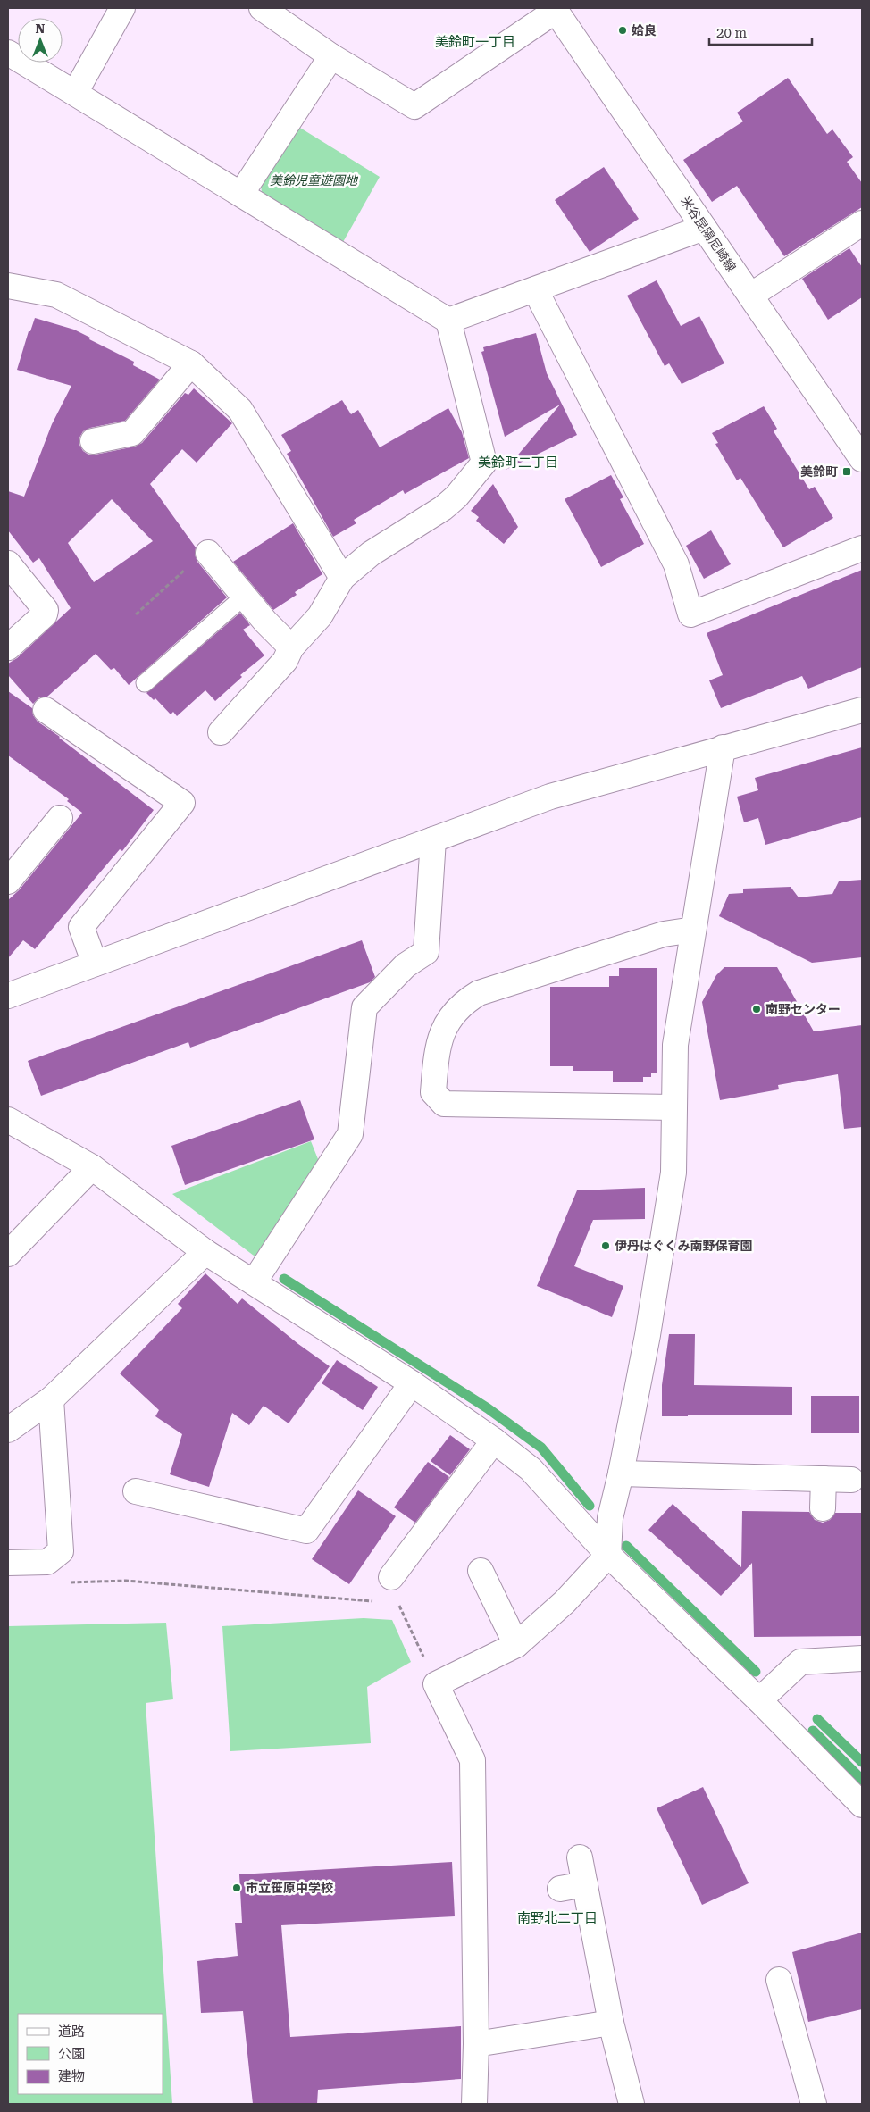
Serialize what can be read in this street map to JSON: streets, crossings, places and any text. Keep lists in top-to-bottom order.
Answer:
{
  "streets": {
    "street": ["米谷昆陽尼崎線"]
  },
  "districts": ["美鈴町一丁目", "美鈴町二丁目", "南野北二丁目"],
  "parks": ["美鈴児童遊園地"],
  "places": {
    "other": [
      "姶良",
      "南野センター",
      "伊丹はぐくみ南野保育園",
      "市立笹原中学校"
    ],
    "transit": ["美鈴町"]
  },
  "legend": ["道路", "公園", "建物"],
  "scale_bar": "20 m",
  "north": "top"
}
